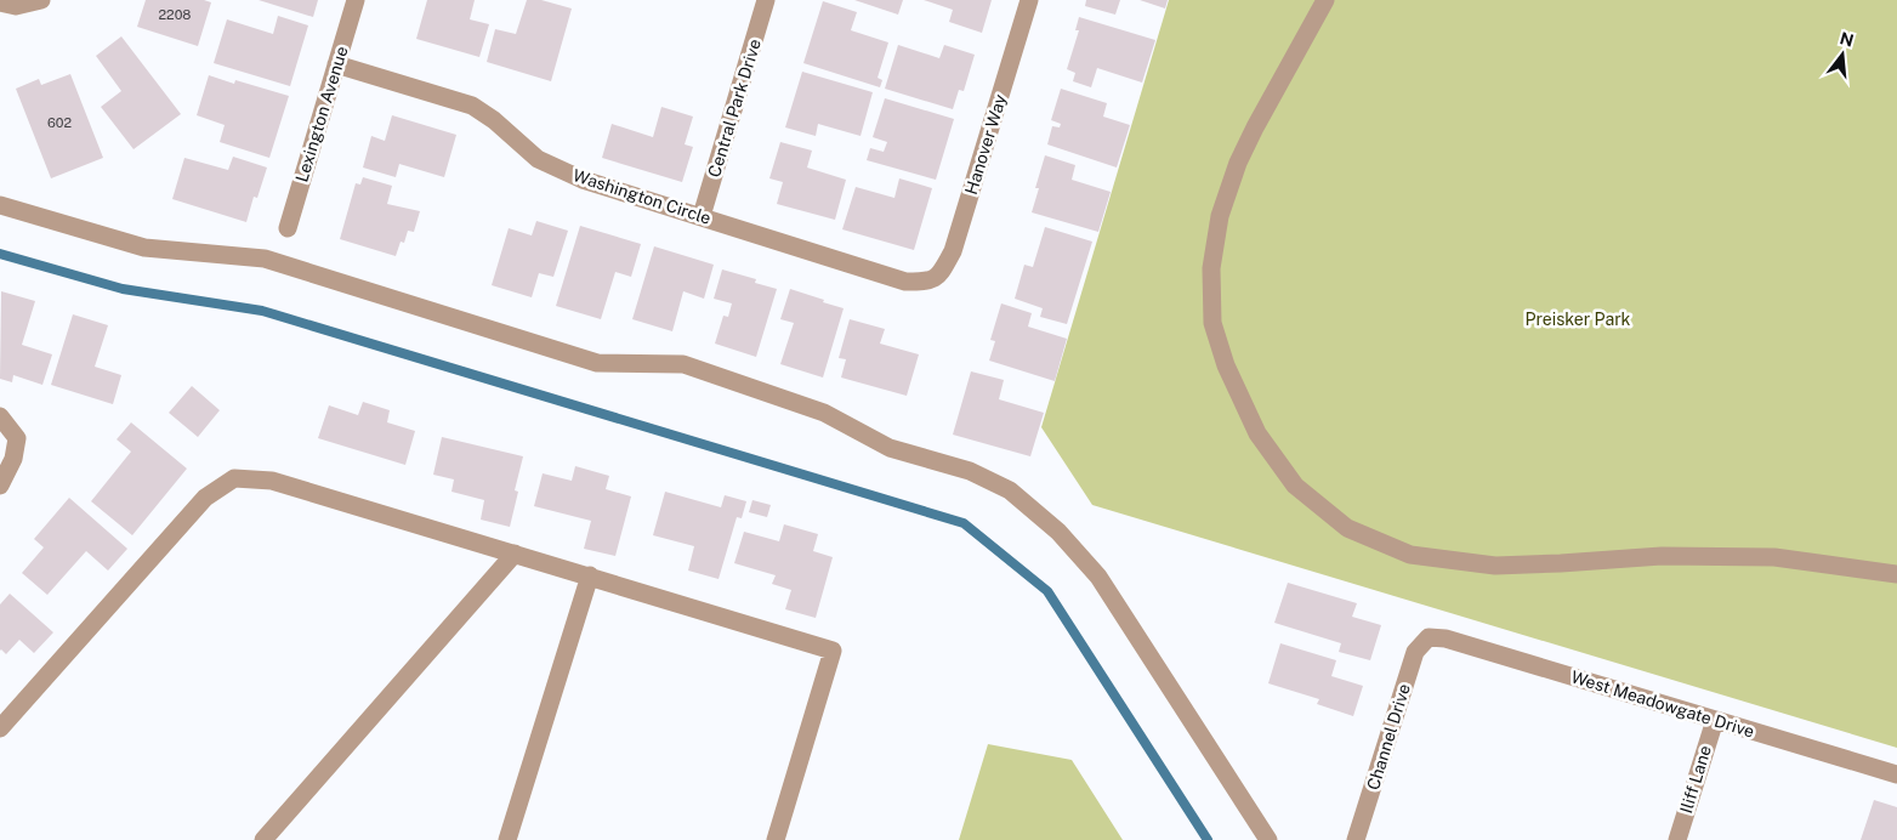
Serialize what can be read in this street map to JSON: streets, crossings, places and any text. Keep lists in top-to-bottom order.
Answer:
{
  "streets": {
    "street": [
      "Central Park Drive",
      "Lexington Avenue",
      "Hanover Way",
      "Washington Circle",
      "West Meadowgate Drive",
      "Channel Drive",
      "Iliff Lane"
    ]
  },
  "crossings": [
    ["Central Park Drive", "Washington Circle"],
    ["Lexington Avenue", "Washington Circle"],
    ["Hanover Way", "Washington Circle"],
    ["West Meadowgate Drive", "Channel Drive"],
    ["West Meadowgate Drive", "Iliff Lane"]
  ],
  "parks": ["Preisker Park"],
  "house_numbers": ["2208", "602"],
  "north": "top"
}
